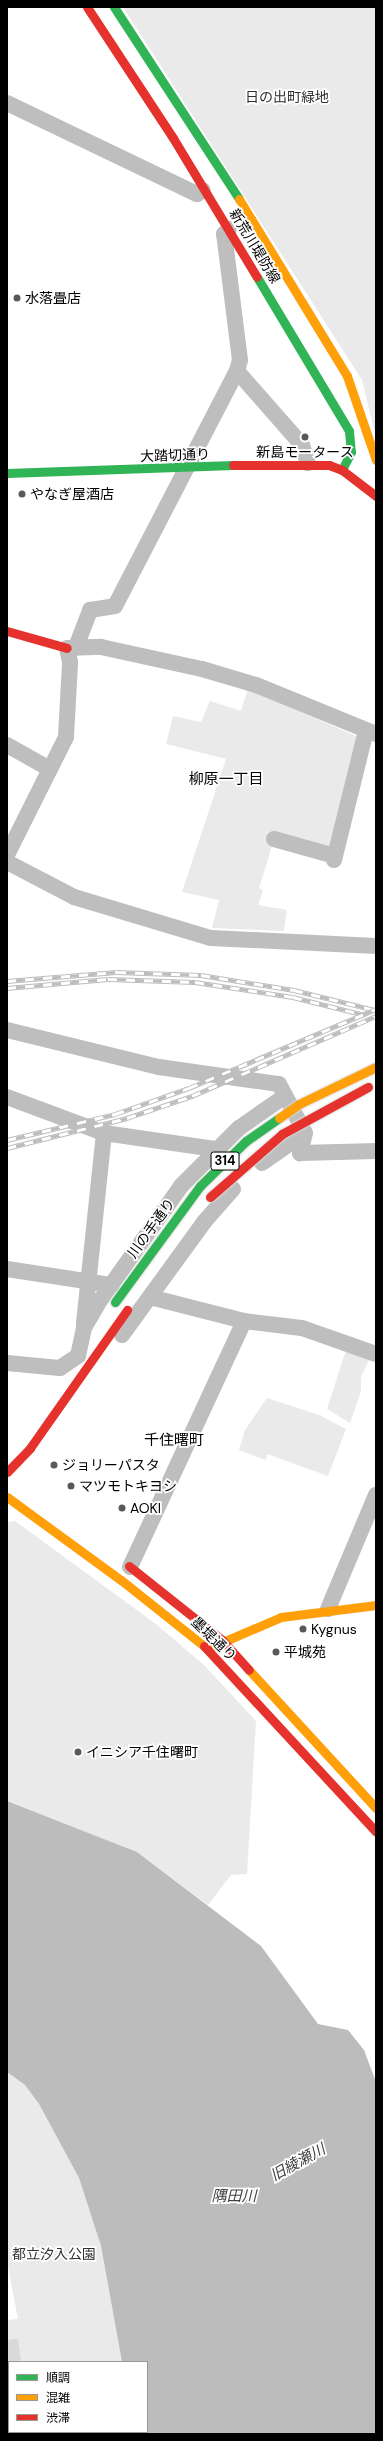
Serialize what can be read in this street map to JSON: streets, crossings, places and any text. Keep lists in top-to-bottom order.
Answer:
{
  "streets": {
    "main road": [
      "新荒川堤防線",
      "大踏切通り",
      "314",
      "川の手通り",
      "墨堤通り"
    ]
  },
  "crossings": [
    ["新荒川堤防線", "大踏切通り"]
  ],
  "districts": ["柳原一丁目", "千住曙町"],
  "water": ["旧綾瀬川", "隅田川"],
  "parks": ["日の出町緑地", "都立汐入公園"],
  "places": [
    "水落畳店",
    "新島モータース",
    "やなぎ屋酒店",
    "ジョリーパスタ",
    "マツモトキヨシ",
    "AOKI",
    "Kygnus",
    "平城苑",
    "イニシア千住曙町"
  ],
  "legend": ["順調", "混雑", "渋滞"]
}
